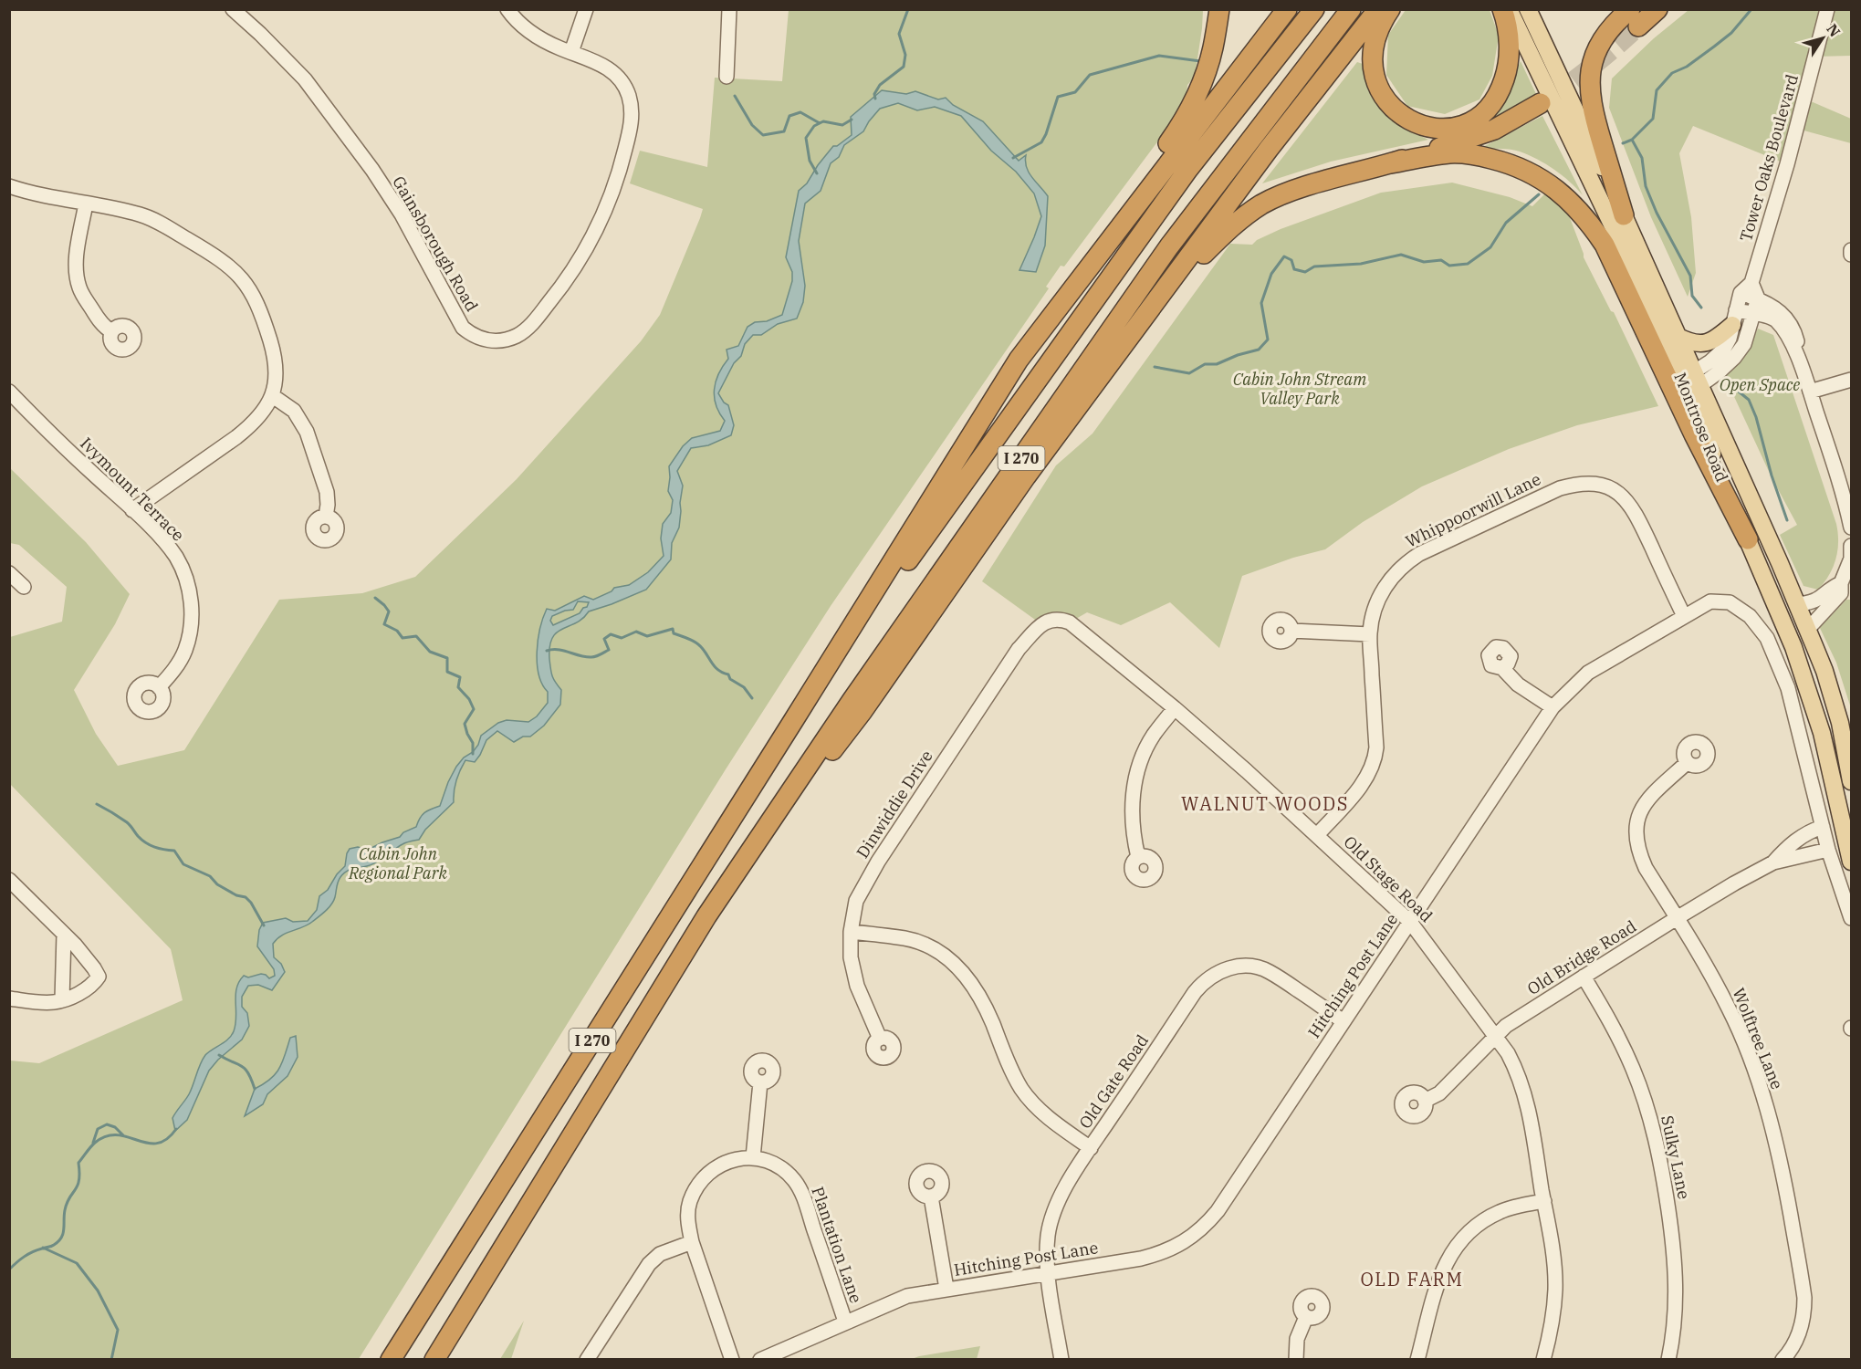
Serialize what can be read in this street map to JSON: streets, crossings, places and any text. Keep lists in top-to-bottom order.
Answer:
{
  "streets": {
    "highway": ["I 270"],
    "main road": ["Montrose Road"],
    "street": [
      "Tower Oaks Boulevard",
      "Gainsborough Road",
      "Ivymount Terrace",
      "Whippoorwill Lane",
      "Dinwiddie Drive",
      "Old Stage Road",
      "Old Bridge Road",
      "Hitching Post Lane",
      "Wolftree Lane",
      "Old Gate Road",
      "Sulky Lane",
      "Plantation Lane"
    ]
  },
  "crossings": [
    ["Whippoorwill Lane", "Old Stage Road"],
    ["Whippoorwill Lane", "Hitching Post Lane"],
    ["Dinwiddie Drive", "Old Stage Road"],
    ["Old Stage Road", "Old Bridge Road"],
    ["Old Stage Road", "Hitching Post Lane"],
    ["Old Bridge Road", "Hitching Post Lane"],
    ["Old Bridge Road", "Wolftree Lane"],
    ["Old Bridge Road", "Sulky Lane"],
    ["Hitching Post Lane", "Old Gate Road"],
    ["Hitching Post Lane", "Plantation Lane"]
  ],
  "districts": ["WALNUT WOODS", "OLD FARM"],
  "parks": ["Cabin John Stream Valley Park", "Open Space", "Cabin John Regional Park"],
  "north": "top right"
}
